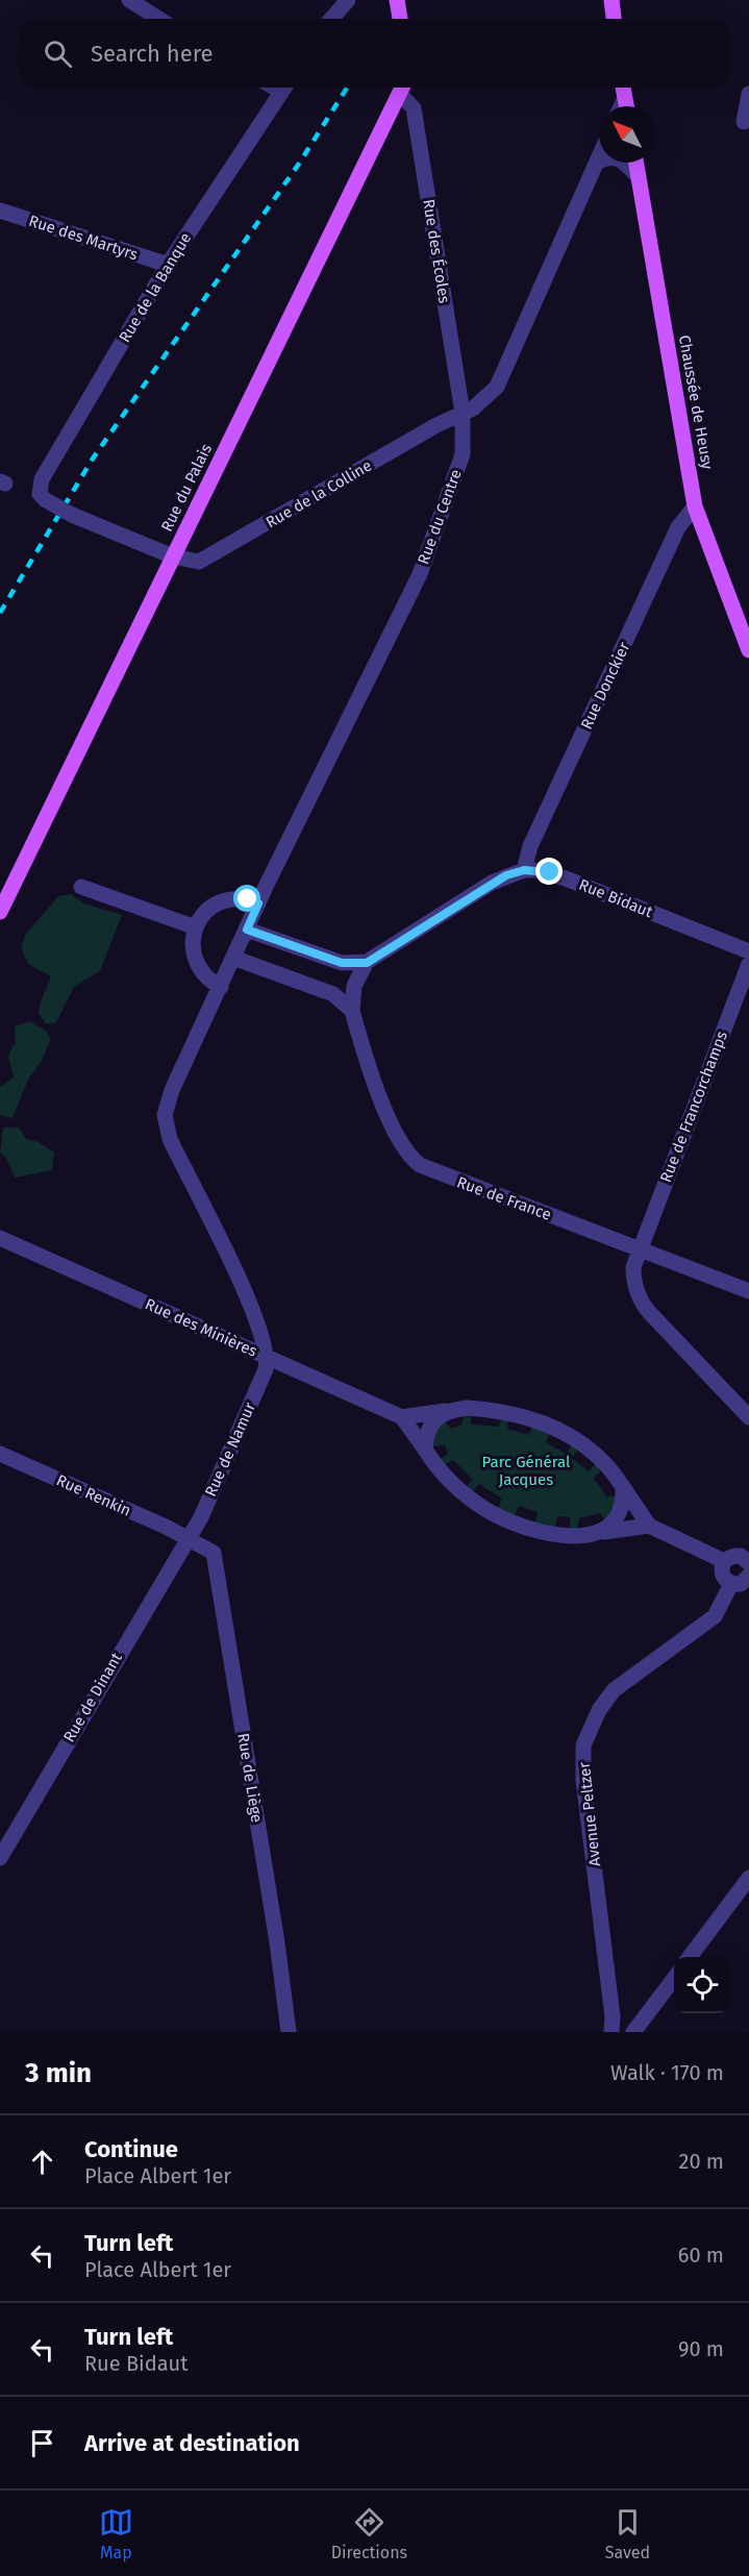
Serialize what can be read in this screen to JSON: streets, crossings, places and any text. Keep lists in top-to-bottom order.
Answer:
{
  "streets": {
    "main road": ["Chaussée de Heusy", "Rue du Palais"],
    "street": [
      "Rue des Martyrs",
      "Rue des Écoles",
      "Rue de la Banque",
      "Rue de la Colline",
      "Rue du Centre",
      "Rue Donckier",
      "Rue Bidaut",
      "Rue de Francorchamps",
      "Rue de France",
      "Rue des Minières",
      "Rue de Namur",
      "Rue Renkin",
      "Rue de Dinant",
      "Rue de Liège",
      "Avenue Peltzer"
    ]
  },
  "crossings": [
    ["Rue des Martyrs", "Rue de la Banque"],
    ["Rue des Écoles", "Rue du Palais"],
    ["Rue des Écoles", "Rue de la Colline"],
    ["Rue des Écoles", "Rue du Centre"],
    ["Rue de la Banque", "Rue de la Colline"],
    ["Chaussée de Heusy", "Rue Donckier"],
    ["Rue du Palais", "Rue de la Colline"],
    ["Rue de la Colline", "Rue du Centre"],
    ["Rue du Centre", "Rue des Minières"],
    ["Rue du Centre", "Rue de Namur"],
    ["Rue Donckier", "Rue Bidaut"],
    ["Rue de Francorchamps", "Rue de France"],
    ["Rue des Minières", "Rue de Namur"],
    ["Rue de Namur", "Rue Renkin"],
    ["Rue de Namur", "Rue de Dinant"],
    ["Rue de Namur", "Rue de Liège"],
    ["Rue Renkin", "Rue de Dinant"],
    ["Rue Renkin", "Rue de Liège"],
    ["Rue de Dinant", "Rue de Liège"]
  ],
  "parks": ["Parc Général Jacques"],
  "north": "top left",
  "page": {
    "search": "Search here",
    "heading": ["3 min", "Walk · 170 m"],
    "list": [
      ["Continue", "Place Albert 1er", "20 m"],
      ["Turn left", "Place Albert 1er", "60 m"],
      ["Turn left", "Rue Bidaut", "90 m"],
      "Arrive at destination"
    ],
    "nav": ["Map", "Directions", "Saved"]
  }
}
